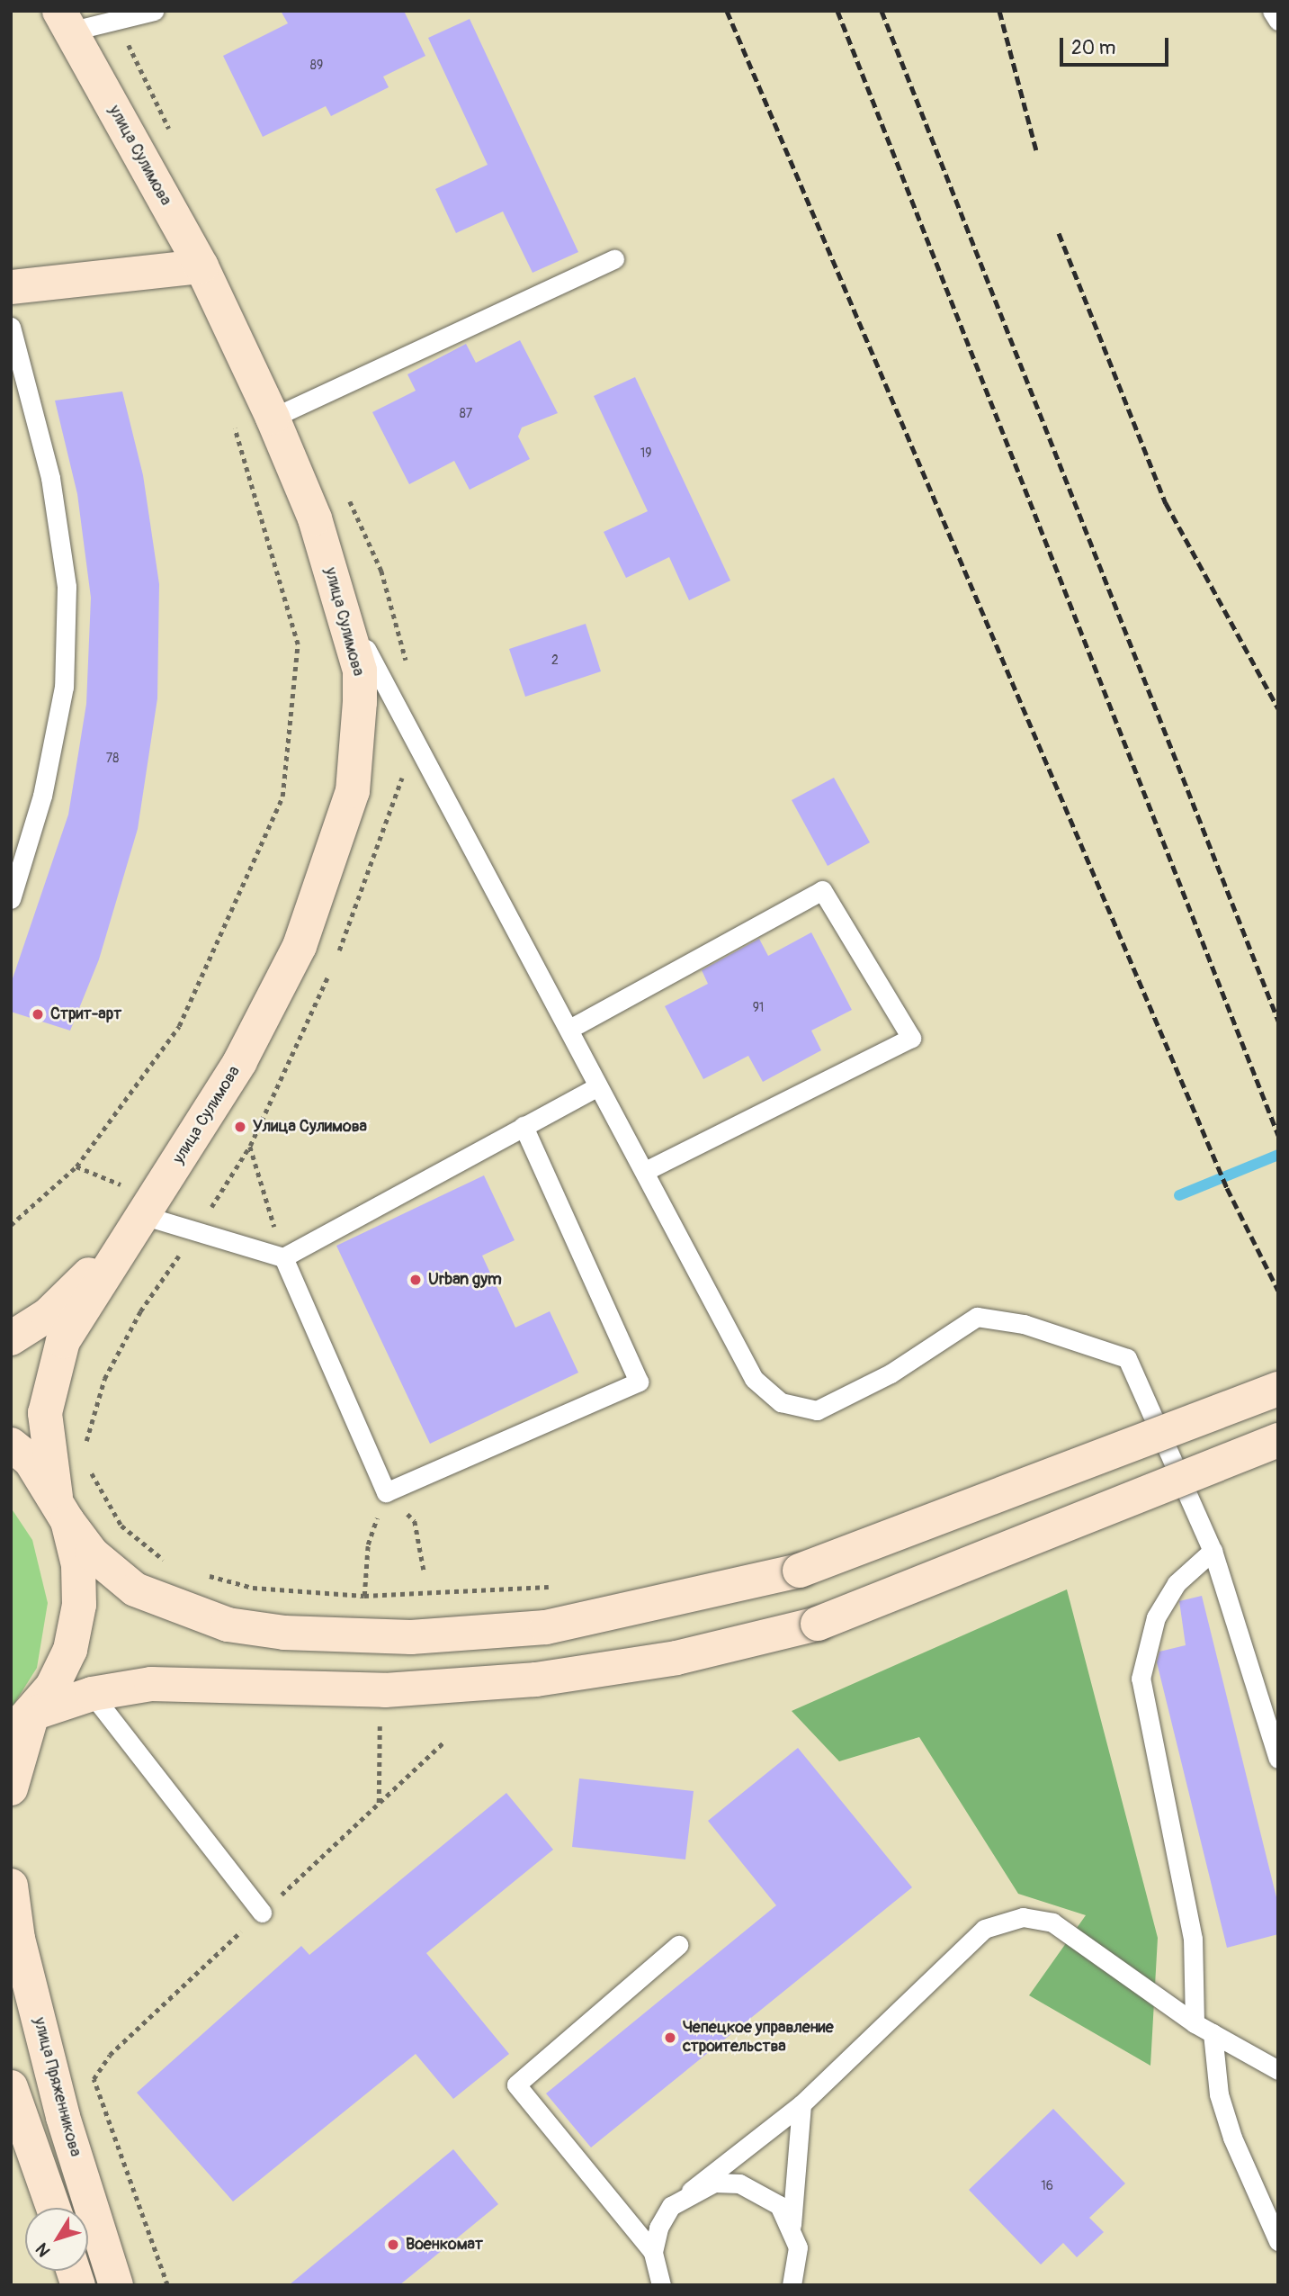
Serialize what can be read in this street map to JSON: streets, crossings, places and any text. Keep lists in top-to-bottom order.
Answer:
{
  "streets": {
    "main road": ["улица Сулимова", "улица Пряженникова"]
  },
  "places": [
    "Стрит-арт",
    "Улица Сулимова",
    "Urban gym",
    "Чепецкое управление строительства",
    "Военкомат"
  ],
  "house_numbers": [
    "89",
    "87",
    "19",
    "2",
    "78",
    "91",
    "16"
  ],
  "scale_bar": "20 m",
  "north": "bottom left"
}
